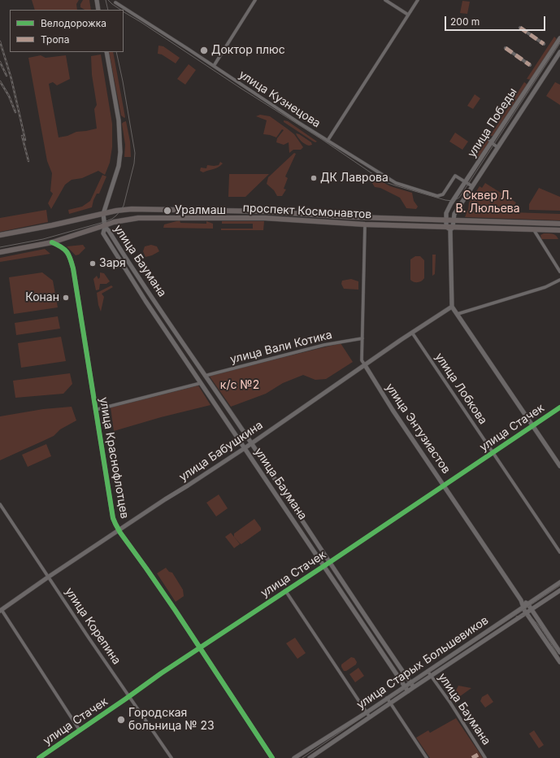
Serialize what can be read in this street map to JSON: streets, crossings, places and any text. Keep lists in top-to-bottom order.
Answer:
{
  "streets": {
    "main road": [
      "улица Победы",
      "проспект Космонавтов",
      "улица Баумана",
      "улица Энтузиастов",
      "улица Бабушкина",
      "улица Краснофлотцев",
      "улица Старых Большевиков"
    ],
    "street": [
      "улица Кузнецова",
      "улица Вали Котика",
      "улица Лобкова",
      "улица Стачек",
      "улица Корепина"
    ]
  },
  "crossings": [
    ["улица Кузнецова", "улица Победы"],
    ["улица Победы", "проспект Космонавтов"],
    ["проспект Космонавтов", "улица Баумана"],
    ["проспект Космонавтов", "улица Энтузиастов"],
    ["проспект Космонавтов", "улица Краснофлотцев"],
    ["улица Баумана", "улица Вали Котика"],
    ["улица Баумана", "улица Стачек"],
    ["улица Баумана", "улица Бабушкина"],
    ["улица Баумана", "улица Старых Большевиков"],
    ["улица Вали Котика", "улица Энтузиастов"],
    ["улица Лобкова", "улица Стачек"],
    ["улица Лобкова", "улица Бабушкина"],
    ["улица Стачек", "улица Энтузиастов"],
    ["улица Стачек", "улица Краснофлотцев"],
    ["улица Стачек", "улица Корепина"],
    ["улица Энтузиастов", "улица Бабушкина"],
    ["улица Бабушкина", "улица Краснофлотцев"],
    ["улица Бабушкина", "улица Корепина"]
  ],
  "parks": ["Сквер Л. В. Люльева", "к/с №2"],
  "places": [
    "Доктор плюс",
    "ДК Лаврова",
    "Уралмаш",
    "Заря",
    "Конан",
    "Городская больница № 23"
  ],
  "legend": ["Велодорожка", "Тропа"],
  "scale_bar": "200 m"
}
